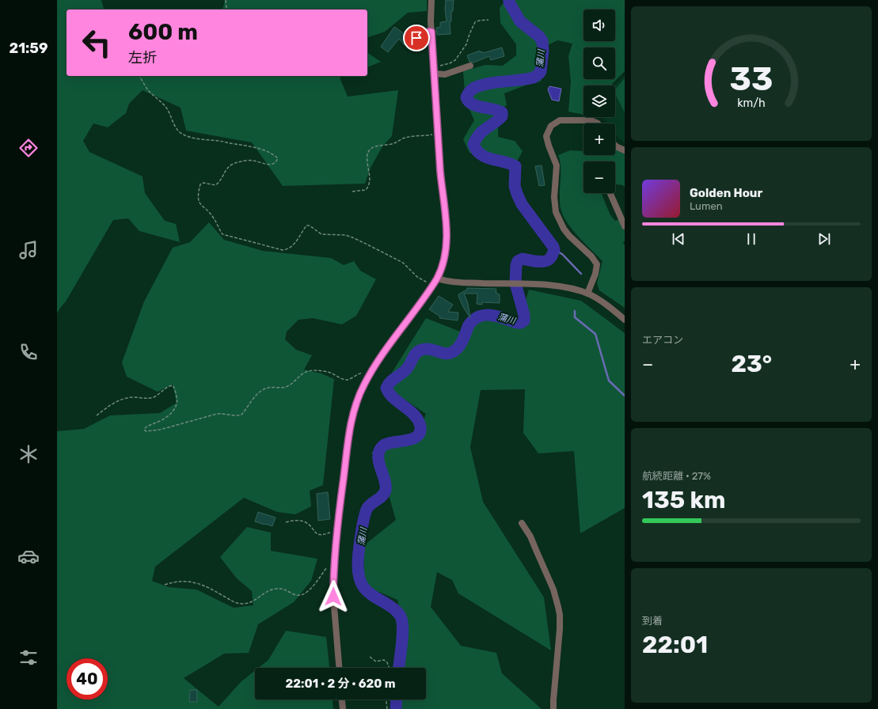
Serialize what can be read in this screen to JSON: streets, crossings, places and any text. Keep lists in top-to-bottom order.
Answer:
{
  "water": ["蒲川"],
  "page": {
    "tabs": "21:59",
    "map_buttons": ["+", "−"],
    "turn": ["600 m", "左折"],
    "song": ["Golden Hour", "Lumen"],
    "tile": [
      "エアコン",
      ["航続距離 · 27%", "135 km"],
      ["到着", "22:01"]
    ],
    "heat": ["−", "23°", "+"],
    "limit": "40",
    "trip": "22:01 · 2 分 · 620 m",
    "gauge": ["33", "km/h"]
  }
}
